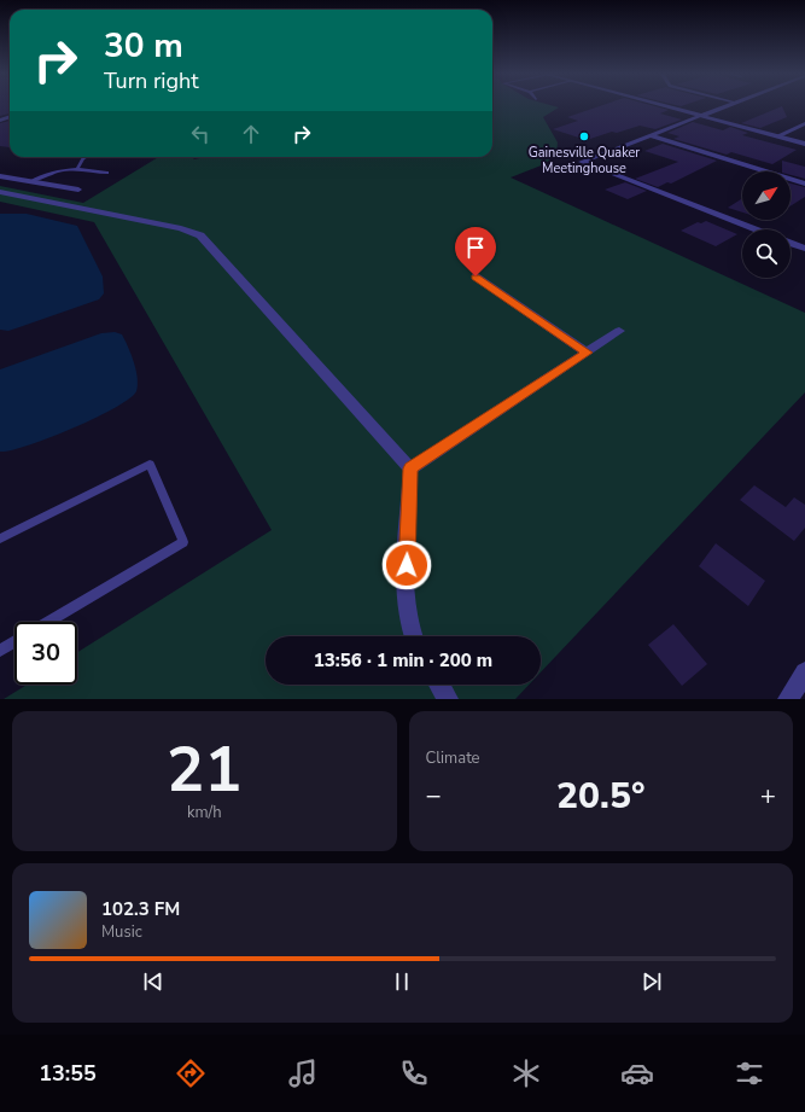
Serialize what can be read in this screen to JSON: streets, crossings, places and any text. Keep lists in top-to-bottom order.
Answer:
{
  "places": ["Gainesville Quaker Meetinghouse"],
  "north": "top right",
  "page": {
    "turn": ["30 m", "Turn right"],
    "limit": "30",
    "trip": "13:56 · 1 min · 200 m",
    "tile": [
      ["21", "km/h"],
      "Climate"
    ],
    "heat": ["−", "20.5°", "+"],
    "song": ["102.3 FM", "Music"],
    "tabs": "13:55"
  }
}
